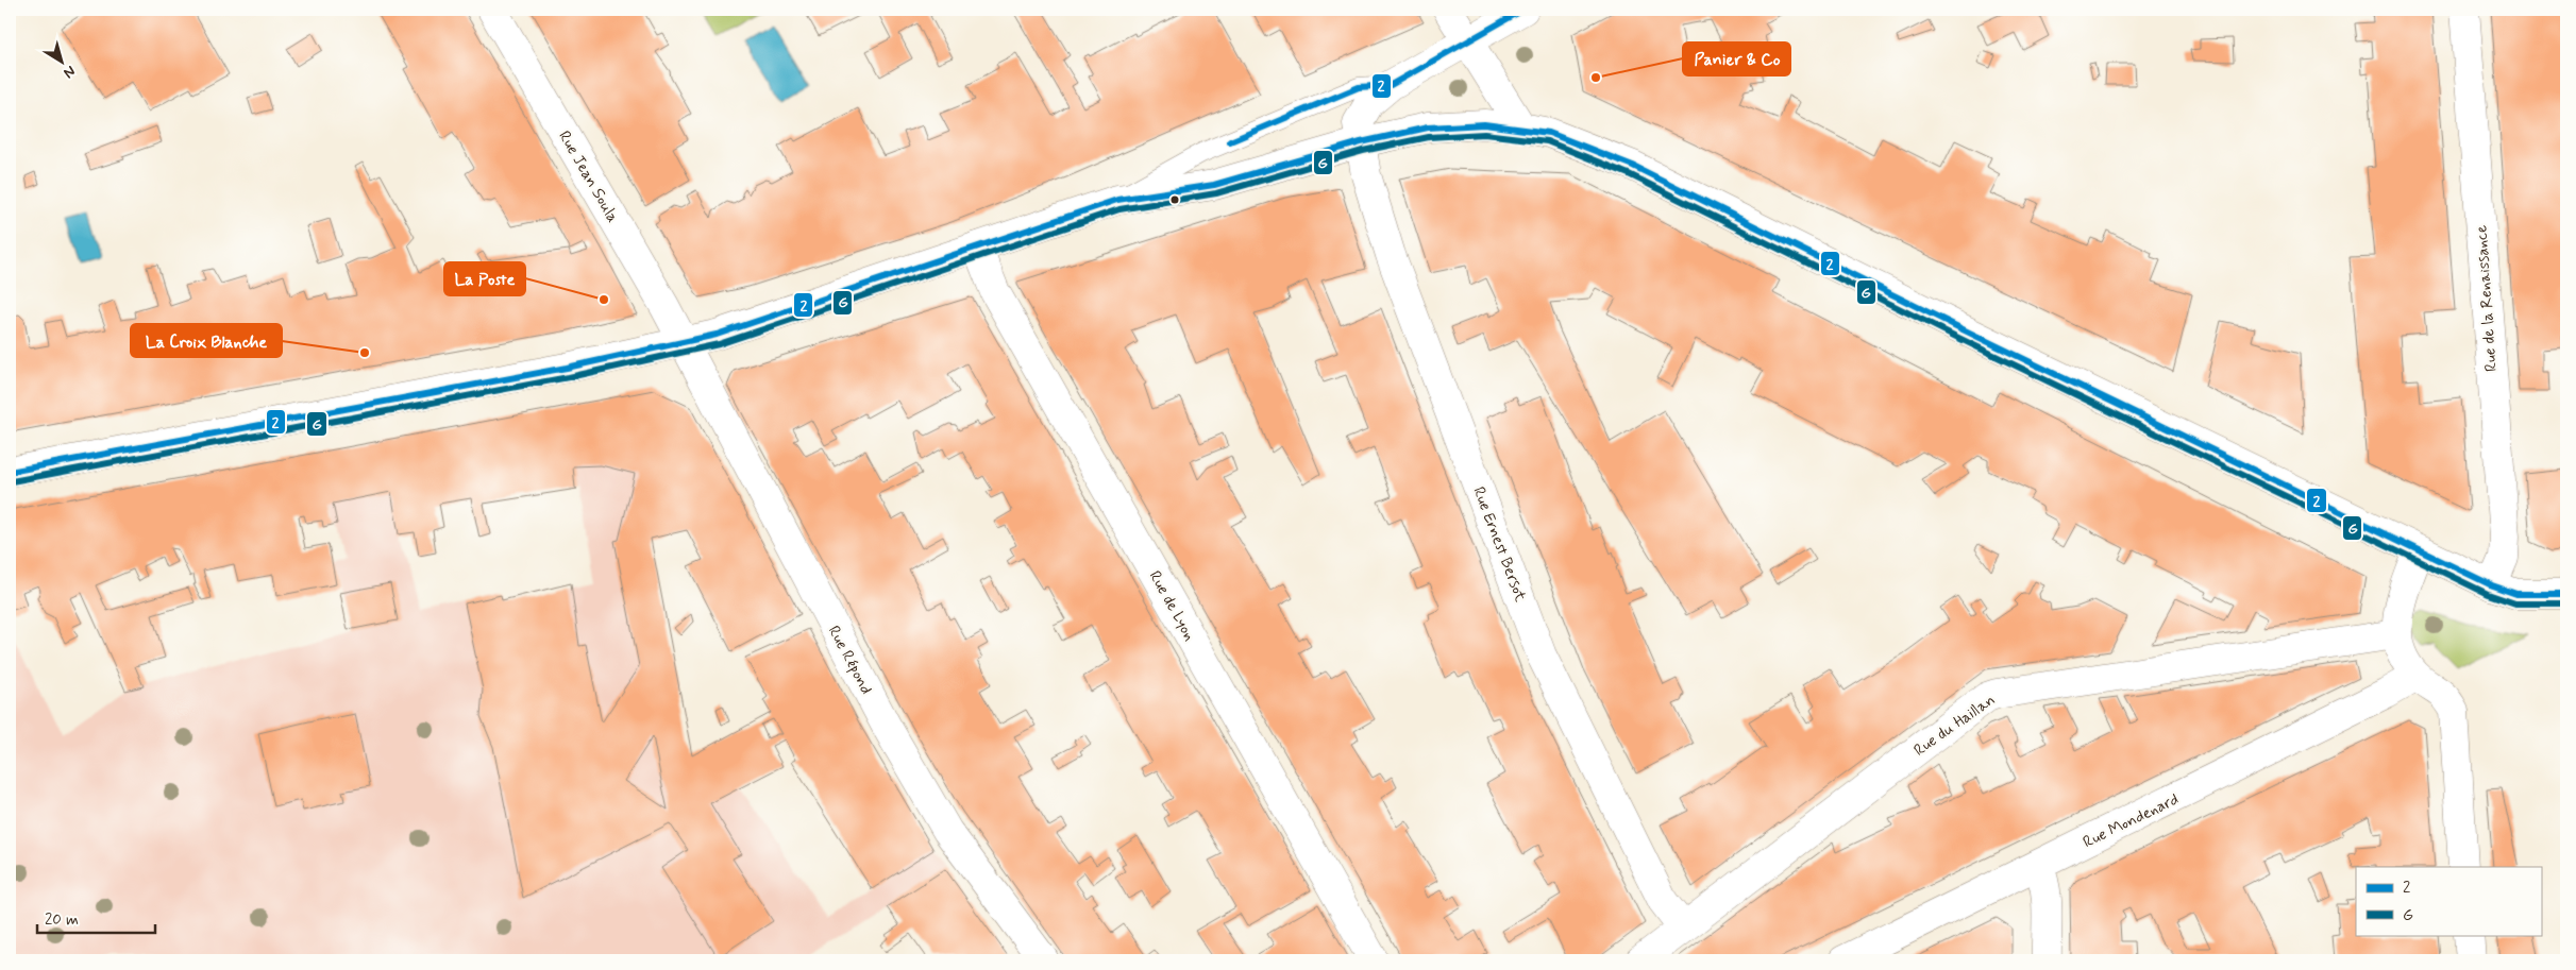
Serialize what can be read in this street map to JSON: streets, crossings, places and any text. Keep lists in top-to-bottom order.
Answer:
{
  "streets": {
    "street": [
      "Rue Jean Soula",
      "Rue de la Renaissance",
      "Rue Ernest Bersot",
      "Rue de Lyon",
      "Rue Répond",
      "Rue du Haillan",
      "Rue Mondenard"
    ]
  },
  "crossings": [
    ["Rue Jean Soula", "Rue Répond"],
    ["Rue Ernest Bersot", "Rue du Haillan"]
  ],
  "places": ["Panier & Co", "La Poste", "La Croix Blanche"],
  "lines": ["transit line 2", "transit line G"],
  "legend": ["2", "G"],
  "scale_bar": "20 m",
  "north": "bottom right"
}
